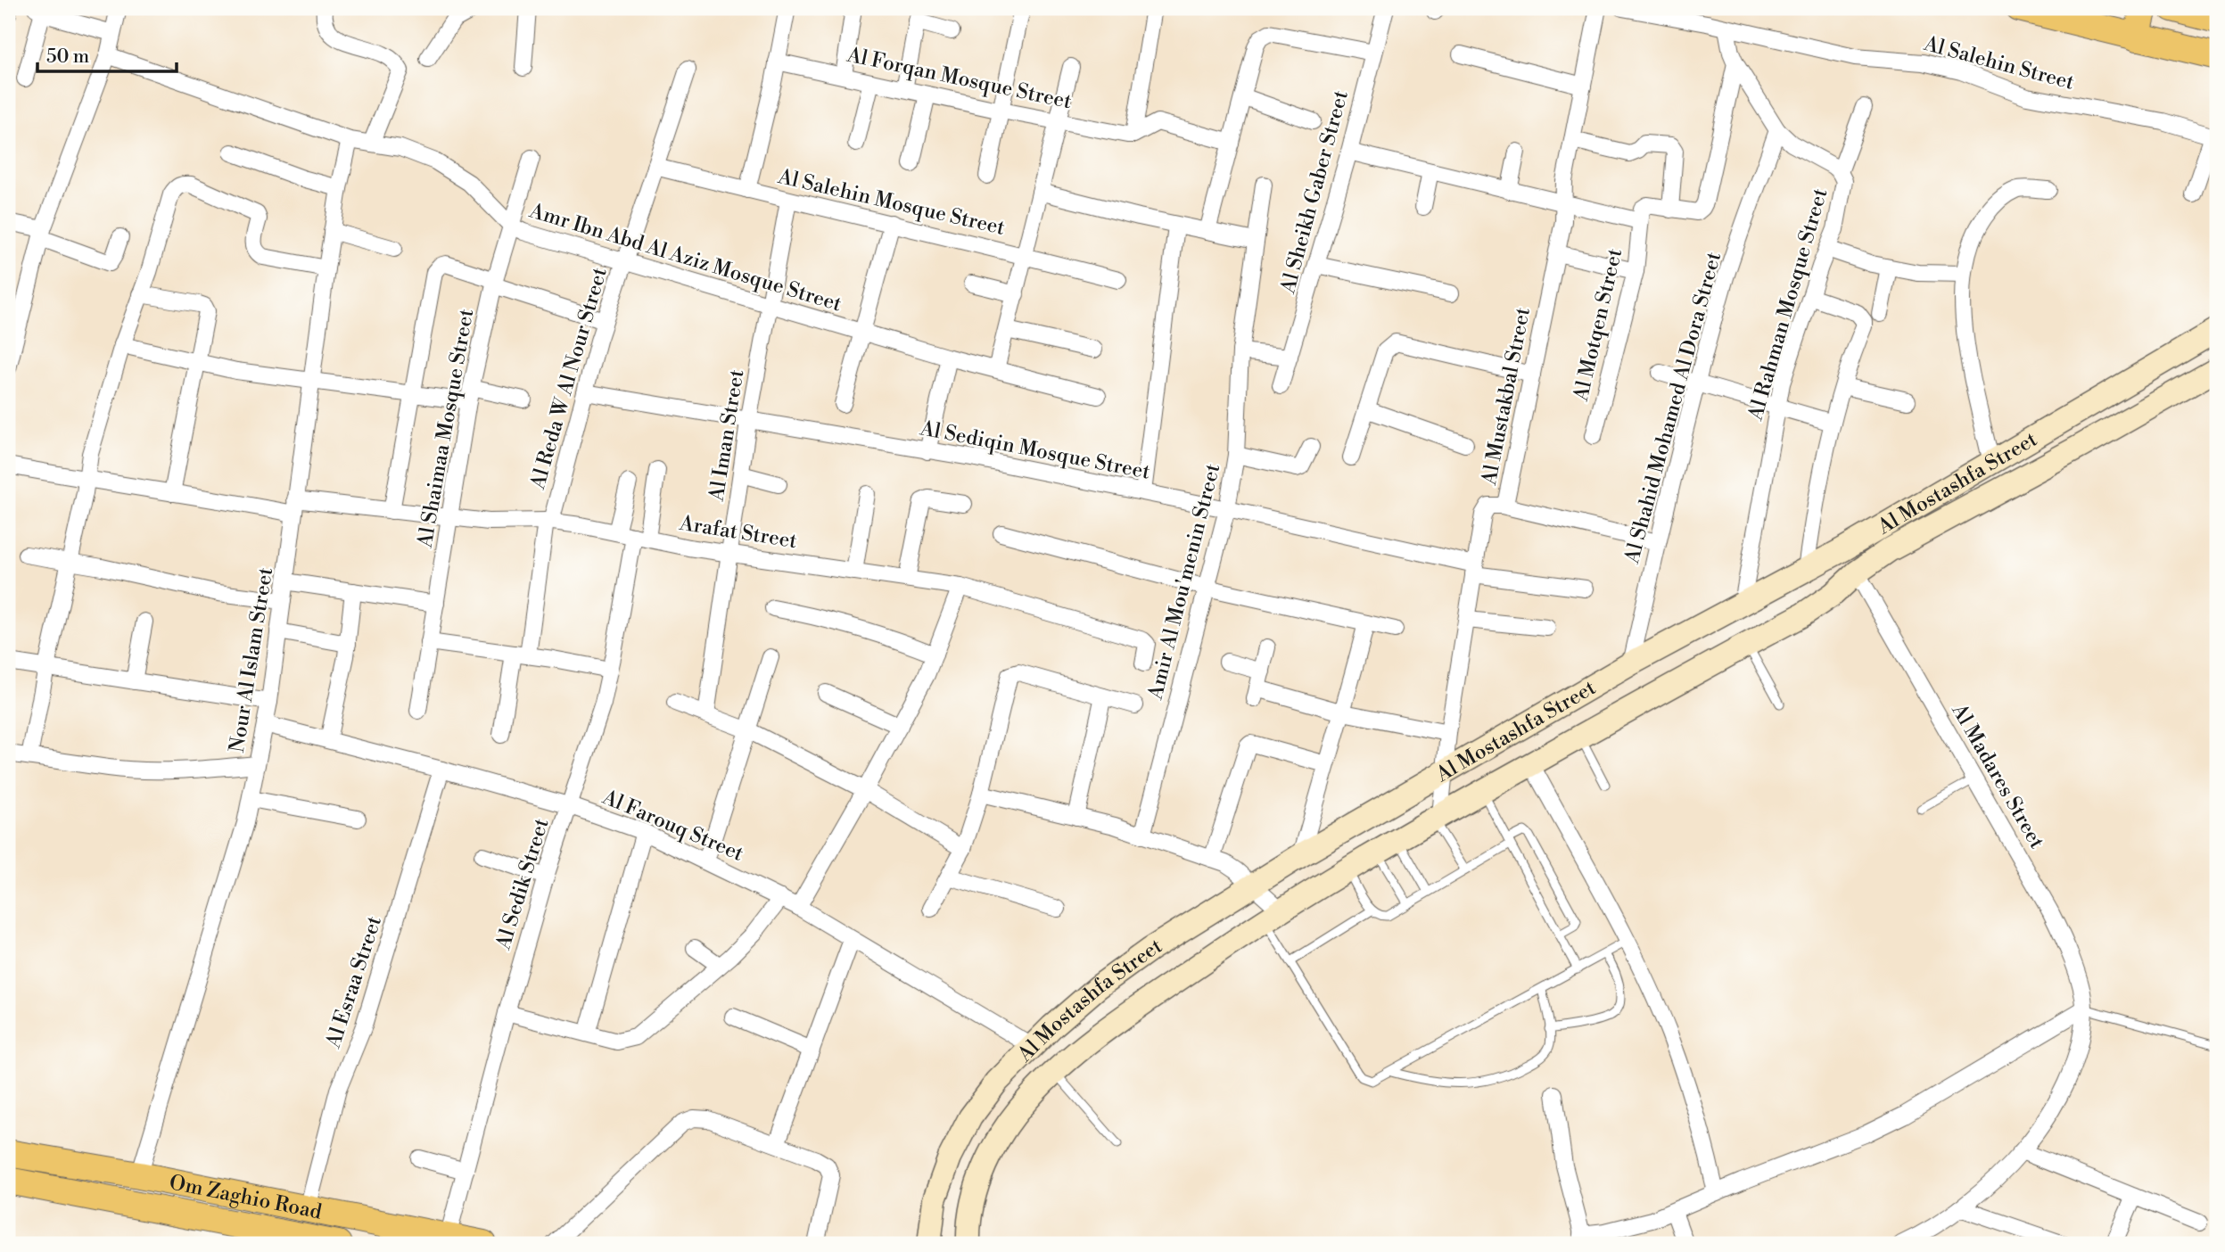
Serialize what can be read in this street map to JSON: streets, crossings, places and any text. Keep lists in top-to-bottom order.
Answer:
{
  "streets": {
    "main road": ["Om Zaghio Road"],
    "street": [
      "Al Salehin Street",
      "Al Forqan Mosque Street",
      "Al Sheikh Gaber Street",
      "Al Salehin Mosque Street",
      "Amr Ibn Abd Al Aziz Mosque Street",
      "Al Rahman Mosque Street",
      "Al Motqen Street",
      "Al Reda W Al Nour Street",
      "Al Mustakbal Street",
      "Al Shahid Mohamed Al Dora Street",
      "Al Shaimaa Mosque Street",
      "Al Iman Street",
      "Al Sediqin Mosque Street",
      "Al Mostashfa Street",
      "Arafat Street",
      "Amir Al Mou'menin Street",
      "Nour Al Islam Street",
      "Al Madares Street",
      "Al Farouq Street",
      "Al Sedik Street",
      "Al Esraa Street"
    ]
  },
  "crossings": [
    ["Al Salehin Mosque Street", "Al Reda W Al Nour Street"],
    ["Al Salehin Mosque Street", "Al Iman Street"],
    ["Amr Ibn Abd Al Aziz Mosque Street", "Al Reda W Al Nour Street"],
    ["Amr Ibn Abd Al Aziz Mosque Street", "Al Shaimaa Mosque Street"],
    ["Amr Ibn Abd Al Aziz Mosque Street", "Al Iman Street"],
    ["Amr Ibn Abd Al Aziz Mosque Street", "Nour Al Islam Street"],
    ["Al Rahman Mosque Street", "Al Shahid Mohamed Al Dora Street"],
    ["Al Rahman Mosque Street", "Al Mostashfa Street"],
    ["Al Reda W Al Nour Street", "Al Sediqin Mosque Street"],
    ["Al Reda W Al Nour Street", "Arafat Street"],
    ["Al Mustakbal Street", "Al Sediqin Mosque Street"],
    ["Al Mustakbal Street", "Al Mostashfa Street"],
    ["Al Shahid Mohamed Al Dora Street", "Al Mostashfa Street"],
    ["Al Shaimaa Mosque Street", "Arafat Street"],
    ["Al Iman Street", "Al Sediqin Mosque Street"],
    ["Al Iman Street", "Arafat Street"],
    ["Al Sediqin Mosque Street", "Amir Al Mou'menin Street"],
    ["Al Mostashfa Street", "Al Madares Street"],
    ["Al Mostashfa Street", "Al Farouq Street"],
    ["Arafat Street", "Nour Al Islam Street"],
    ["Arafat Street", "Al Sedik Street"],
    ["Nour Al Islam Street", "Al Farouq Street"],
    ["Nour Al Islam Street", "Om Zaghio Road"],
    ["Al Farouq Street", "Al Sedik Street"],
    ["Al Farouq Street", "Al Esraa Street"],
    ["Al Sedik Street", "Om Zaghio Road"],
    ["Al Esraa Street", "Om Zaghio Road"]
  ],
  "scale_bar": "50 m"
}
